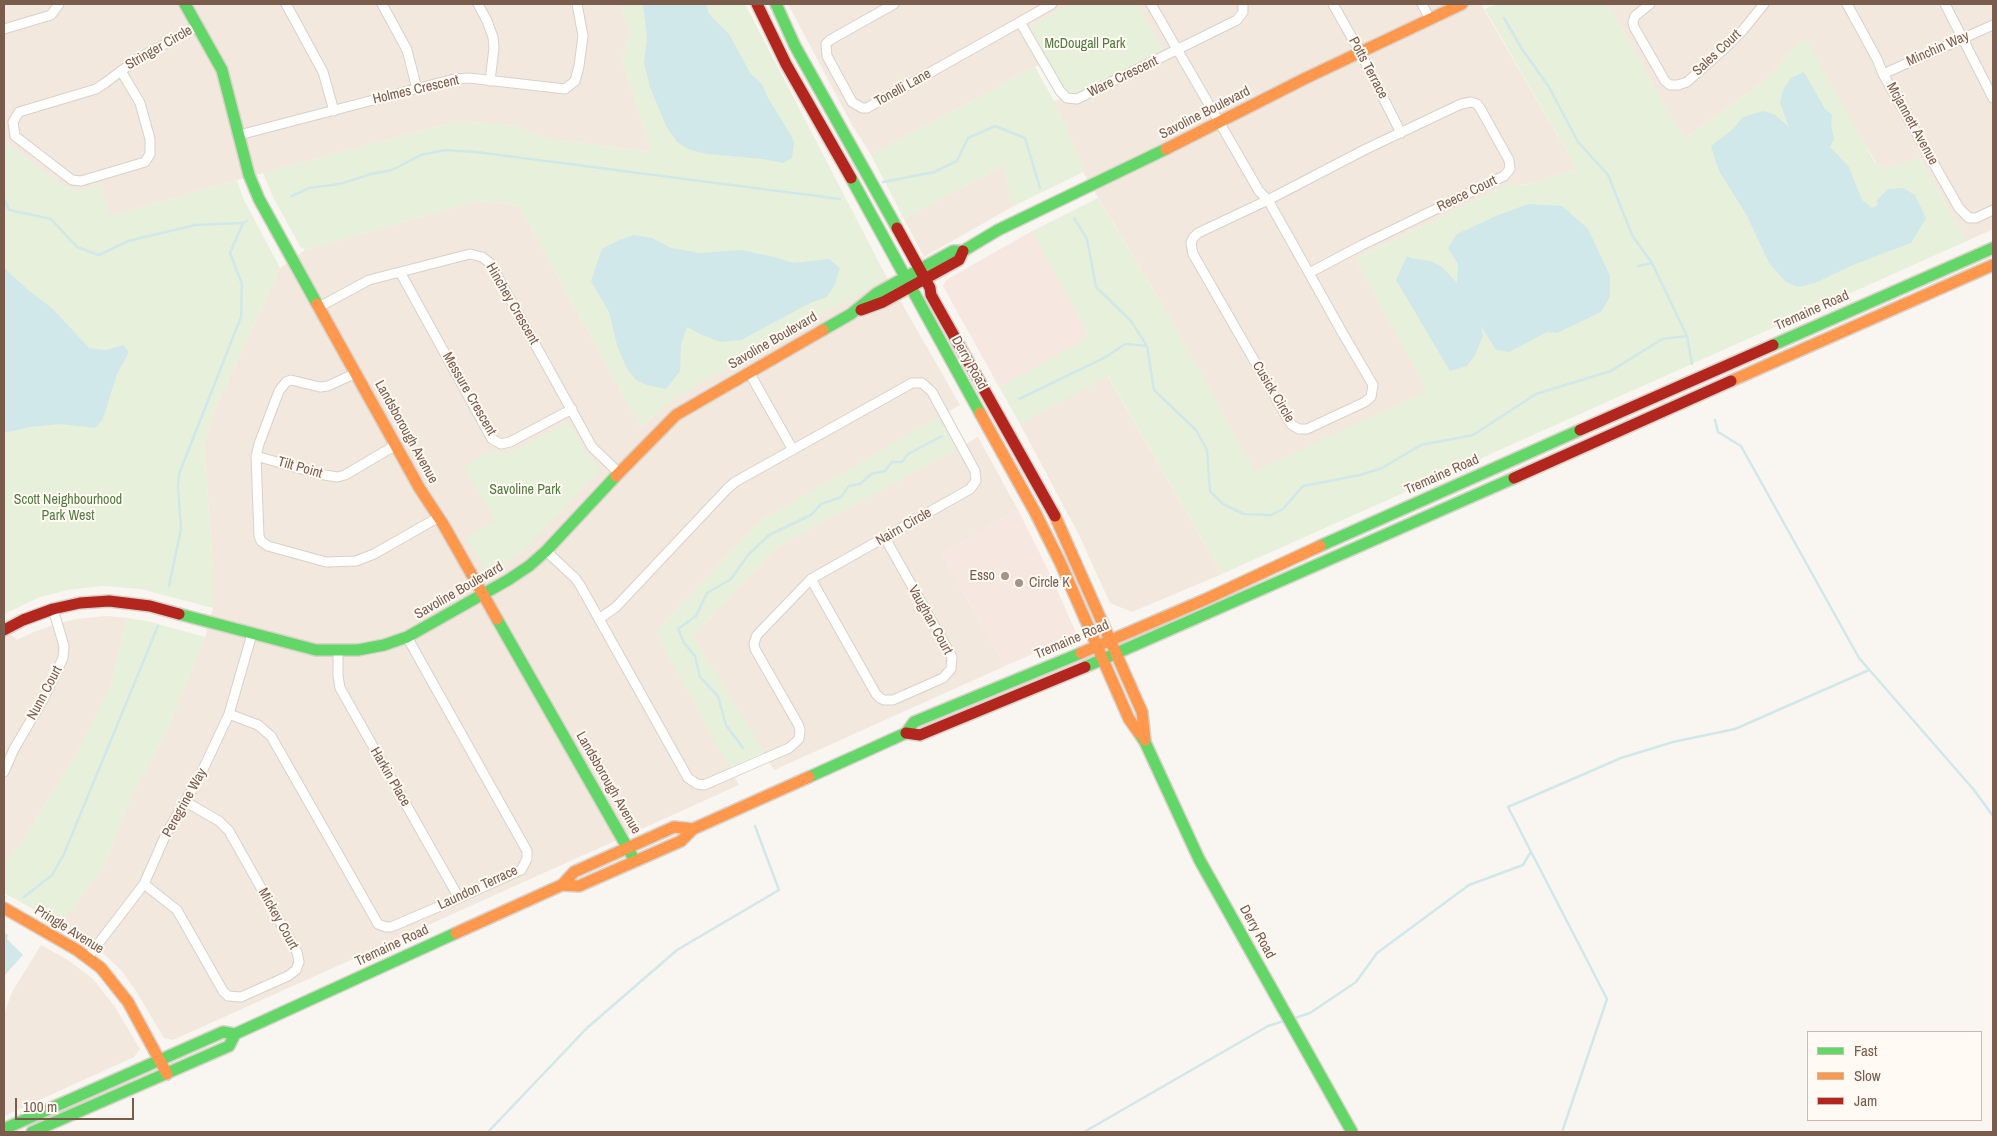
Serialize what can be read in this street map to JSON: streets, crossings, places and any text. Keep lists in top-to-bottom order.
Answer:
{
  "streets": {
    "main road": [
      "Savoline Boulevard",
      "Tremaine Road",
      "Derry Road",
      "Landsborough Avenue",
      "Pringle Avenue"
    ],
    "street": [
      "Stringer Circle",
      "Minchin Way",
      "Sales Court",
      "Potts Terrace",
      "Ware Crescent",
      "Tonelli Lane",
      "Holmes Crescent",
      "Mcjannett Avenue",
      "Reece Court",
      "Hinchey Crescent",
      "Cusick Circle",
      "Messure Crescent",
      "Tilt Point",
      "Nairn Circle",
      "Vaughan Court",
      "Nunn Court",
      "Harkin Place",
      "Peregrine Way",
      "Laundon Terrace",
      "Mickey Court"
    ]
  },
  "crossings": [
    ["Stringer Circle", "Landsborough Avenue"],
    ["Minchin Way", "Mcjannett Avenue"],
    ["Potts Terrace", "Savoline Boulevard"],
    ["Potts Terrace", "Reece Court"],
    ["Ware Crescent", "Tonelli Lane"],
    ["Ware Crescent", "Cusick Circle"],
    ["Holmes Crescent", "Landsborough Avenue"],
    ["Savoline Boulevard", "Hinchey Crescent"],
    ["Savoline Boulevard", "Derry Road"],
    ["Savoline Boulevard", "Cusick Circle"],
    ["Savoline Boulevard", "Landsborough Avenue"],
    ["Savoline Boulevard", "Nairn Circle"],
    ["Savoline Boulevard", "Nunn Court"],
    ["Savoline Boulevard", "Harkin Place"],
    ["Savoline Boulevard", "Peregrine Way"],
    ["Savoline Boulevard", "Laundon Terrace"],
    ["Reece Court", "Cusick Circle"],
    ["Hinchey Crescent", "Messure Crescent"],
    ["Hinchey Crescent", "Landsborough Avenue"],
    ["Tremaine Road", "Derry Road"],
    ["Tremaine Road", "Landsborough Avenue"],
    ["Tremaine Road", "Pringle Avenue"],
    ["Landsborough Avenue", "Tilt Point"],
    ["Nairn Circle", "Vaughan Court"],
    ["Harkin Place", "Laundon Terrace"],
    ["Peregrine Way", "Laundon Terrace"],
    ["Peregrine Way", "Mickey Court"],
    ["Peregrine Way", "Pringle Avenue"]
  ],
  "parks": ["McDougall Park", "Savoline Park", "Scott Neighbourhood Park West"],
  "places": ["Esso", "Circle K"],
  "legend": ["Fast", "Slow", "Jam"],
  "scale_bar": "100 m"
}
